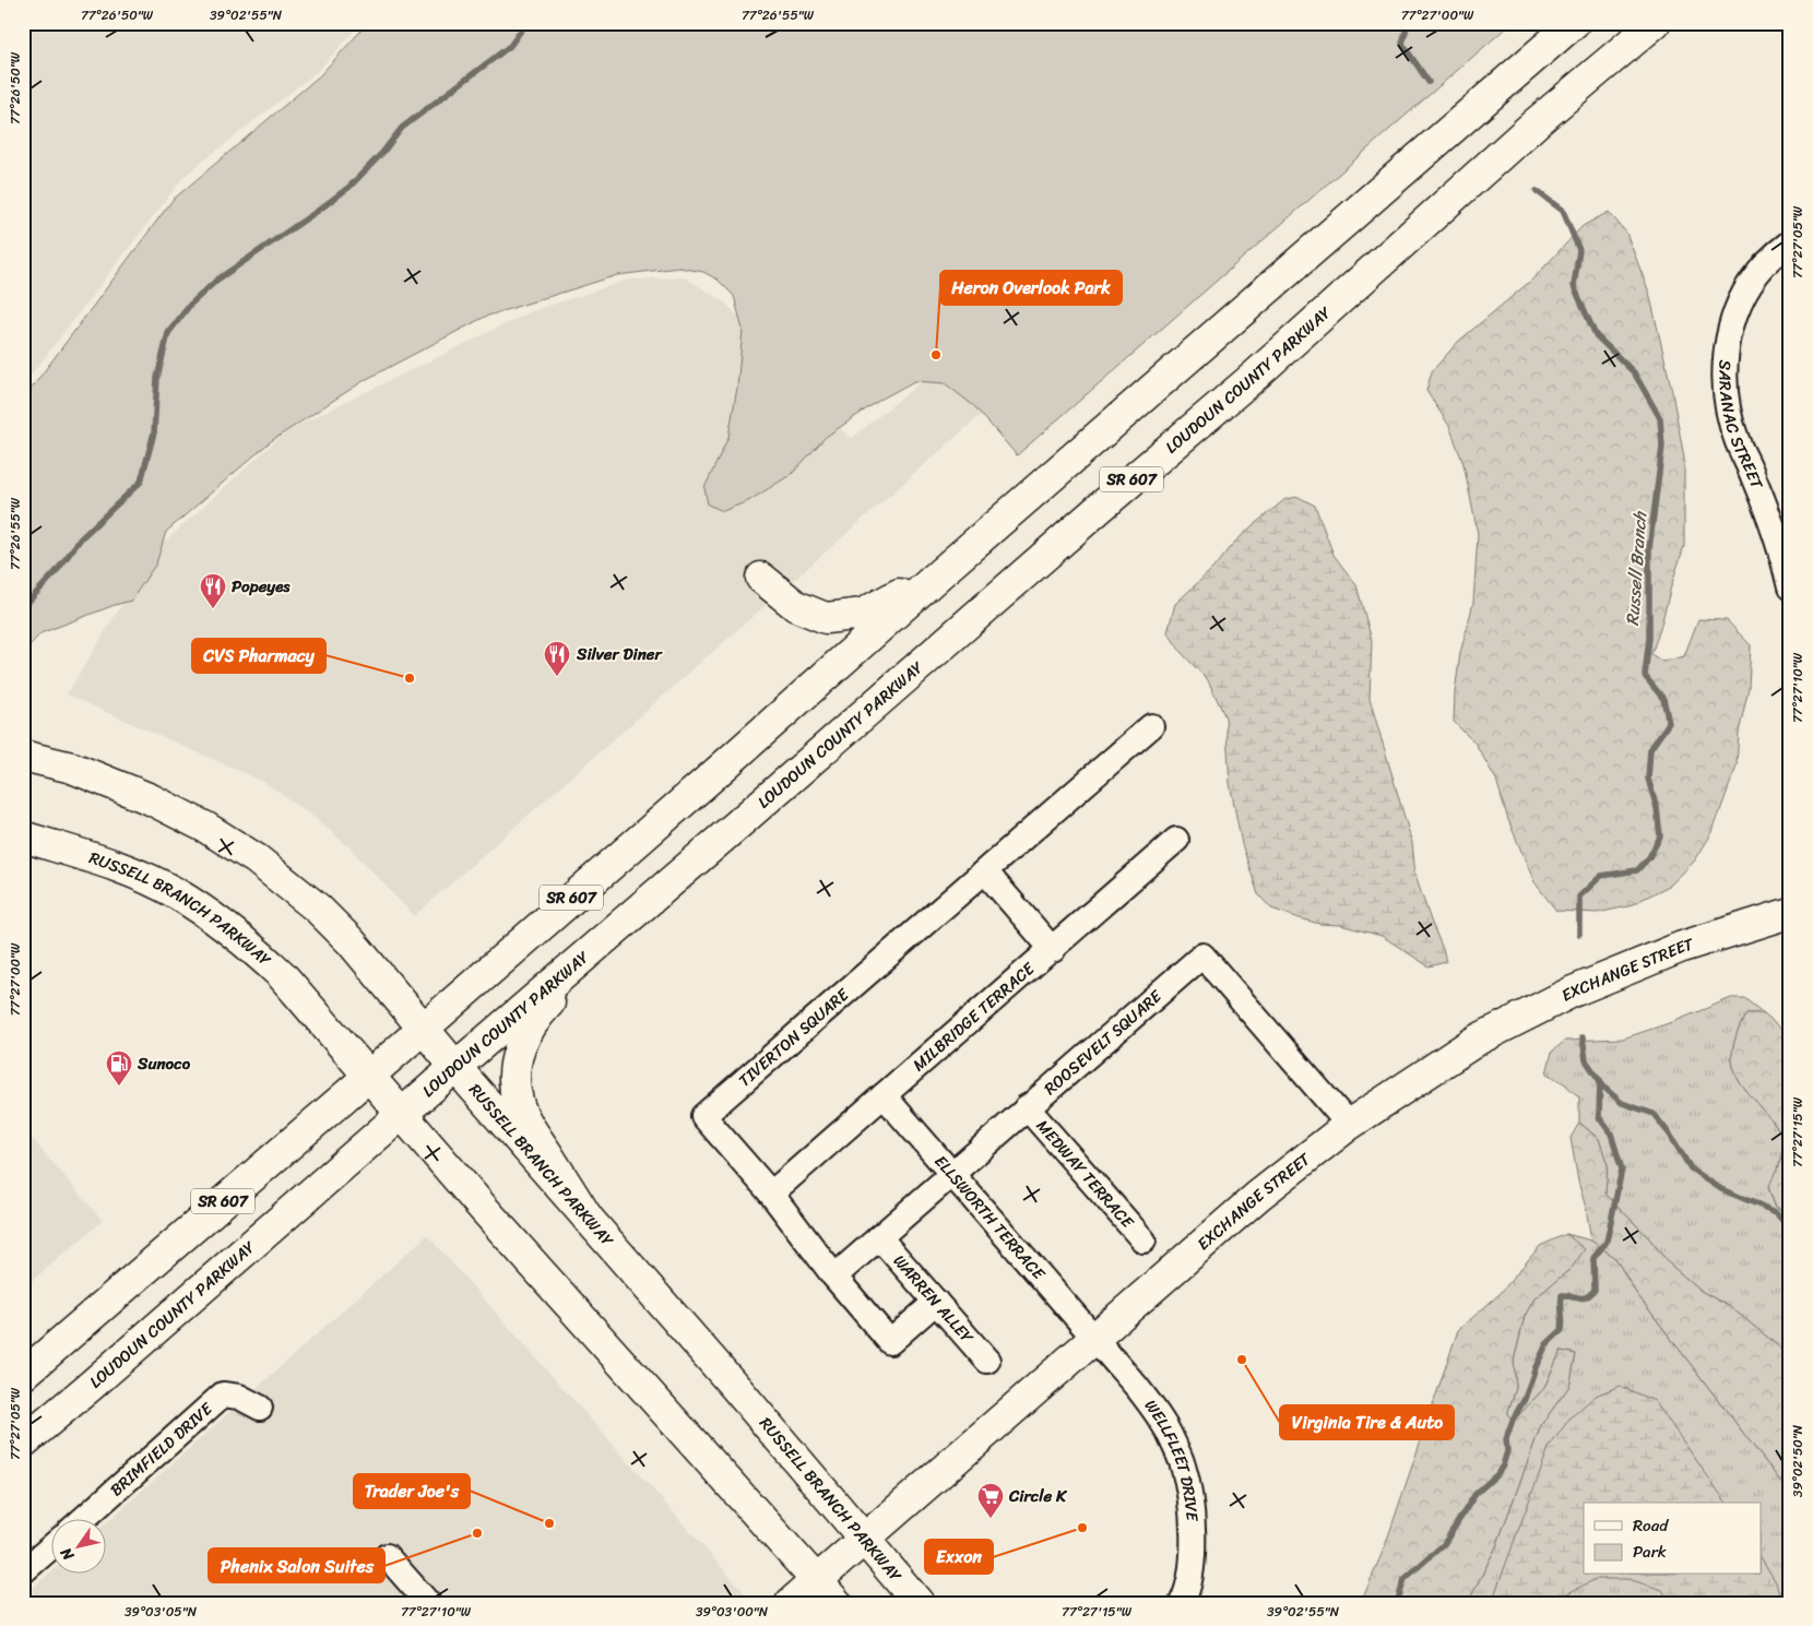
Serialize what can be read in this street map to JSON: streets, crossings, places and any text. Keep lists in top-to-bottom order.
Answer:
{
  "streets": {
    "main road": [
      "LOUDOUN COUNTY PARKWAY",
      "SR 607",
      "RUSSELL BRANCH PARKWAY",
      "EXCHANGE STREET"
    ],
    "street": [
      "SARANAC STREET",
      "MILBRIDGE TERRACE",
      "TIVERTON SQUARE",
      "ROOSEVELT SQUARE",
      "MEDWAY TERRACE",
      "ELLSWORTH TERRACE",
      "WARREN ALLEY",
      "BRIMFIELD DRIVE",
      "WELLFLEET DRIVE"
    ]
  },
  "crossings": [
    ["LOUDOUN COUNTY PARKWAY", "RUSSELL BRANCH PARKWAY"],
    ["SR 607", "RUSSELL BRANCH PARKWAY"],
    ["RUSSELL BRANCH PARKWAY", "EXCHANGE STREET"],
    ["EXCHANGE STREET", "ROOSEVELT SQUARE"],
    ["EXCHANGE STREET", "ELLSWORTH TERRACE"],
    ["EXCHANGE STREET", "WELLFLEET DRIVE"],
    ["MILBRIDGE TERRACE", "TIVERTON SQUARE"],
    ["MILBRIDGE TERRACE", "ELLSWORTH TERRACE"],
    ["TIVERTON SQUARE", "ROOSEVELT SQUARE"],
    ["TIVERTON SQUARE", "WARREN ALLEY"],
    ["ROOSEVELT SQUARE", "MEDWAY TERRACE"],
    ["ROOSEVELT SQUARE", "ELLSWORTH TERRACE"],
    ["ROOSEVELT SQUARE", "WARREN ALLEY"],
    ["ELLSWORTH TERRACE", "WELLFLEET DRIVE"]
  ],
  "water": ["Russell Branch"],
  "places": {
    "other": [
      "Heron Overlook Park",
      "CVS Pharmacy",
      "Virginia Tire & Auto",
      "Trader Joe's",
      "Exxon",
      "Phenix Salon Suites"
    ],
    "restaurant": ["Popeyes", "Silver Diner"],
    "fuel station": ["Sunoco"],
    "supermarket": ["Circle K"]
  },
  "legend": ["Road", "Park"],
  "north": "bottom left",
  "coordinates": [
    "77°26'50\"W",
    "39°02'55\"N",
    "77°26'55\"W",
    "77°27'00\"W",
    "77°27'05\"W",
    "77°27'10\"W",
    "77°27'15\"W",
    "39°02'50\"N",
    "39°03'05\"N",
    "39°03'00\"N"
  ]
}
